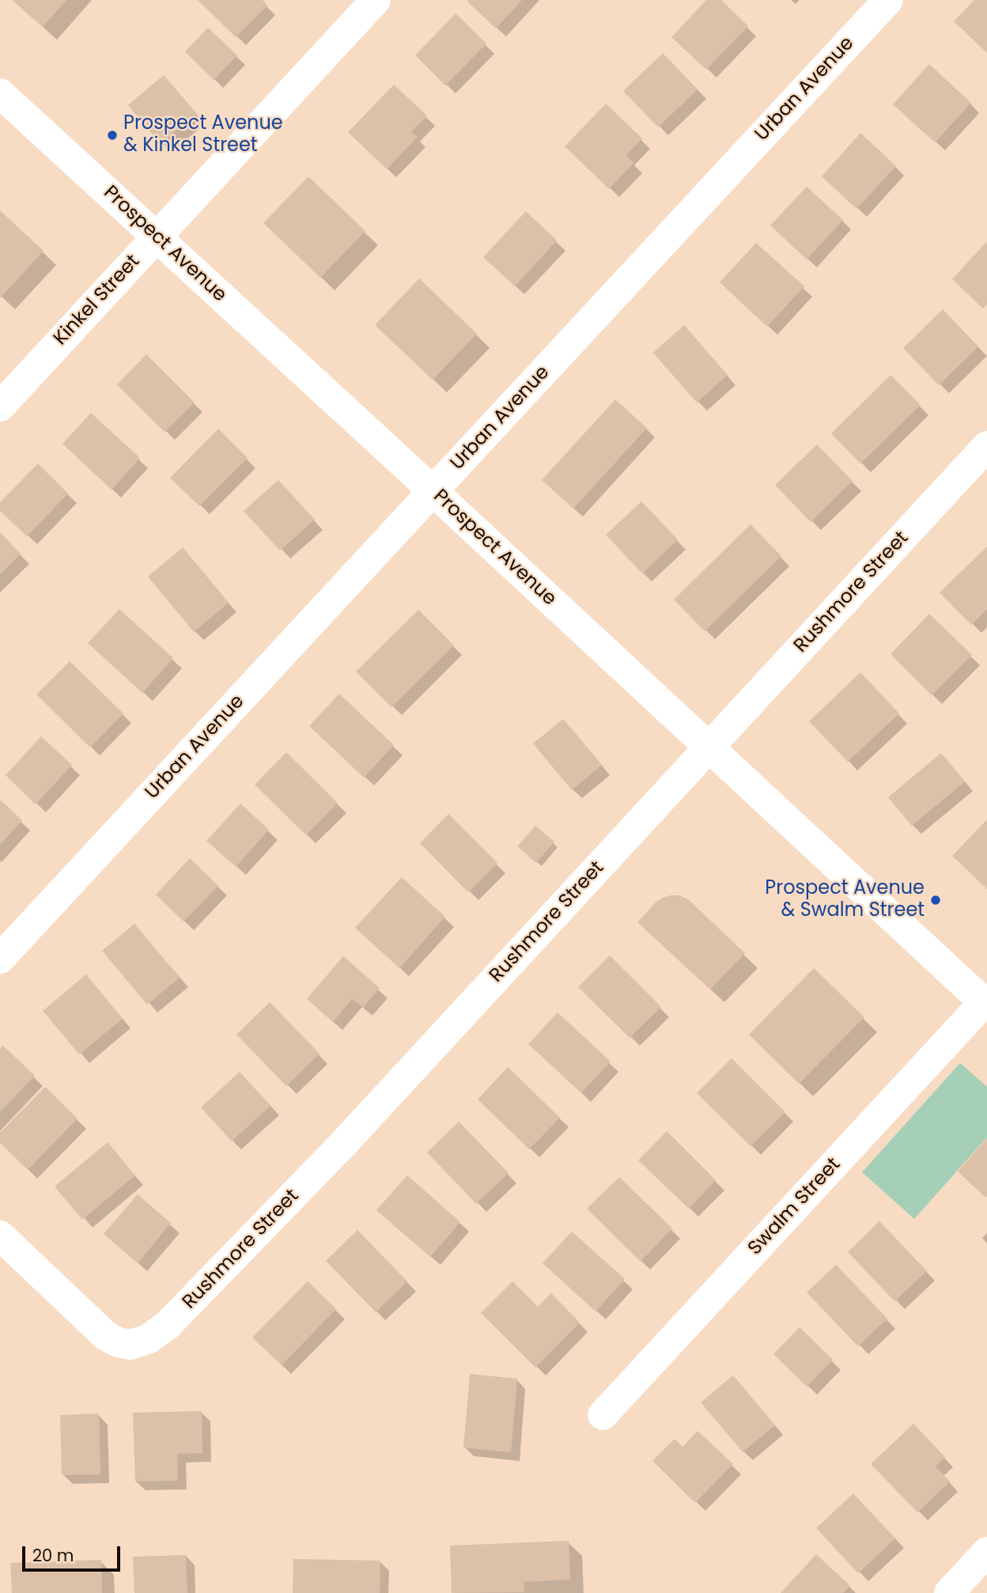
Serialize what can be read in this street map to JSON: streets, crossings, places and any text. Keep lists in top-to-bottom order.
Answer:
{
  "streets": {
    "street": [
      "Urban Avenue",
      "Prospect Avenue",
      "Kinkel Street",
      "Rushmore Street",
      "Swalm Street"
    ]
  },
  "crossings": [
    ["Urban Avenue", "Prospect Avenue"],
    ["Prospect Avenue", "Kinkel Street"],
    ["Prospect Avenue", "Rushmore Street"],
    ["Prospect Avenue", "Swalm Street"]
  ],
  "places": ["Prospect Avenue & Kinkel Street", "Prospect Avenue & Swalm Street"],
  "scale_bar": "20 m"
}
